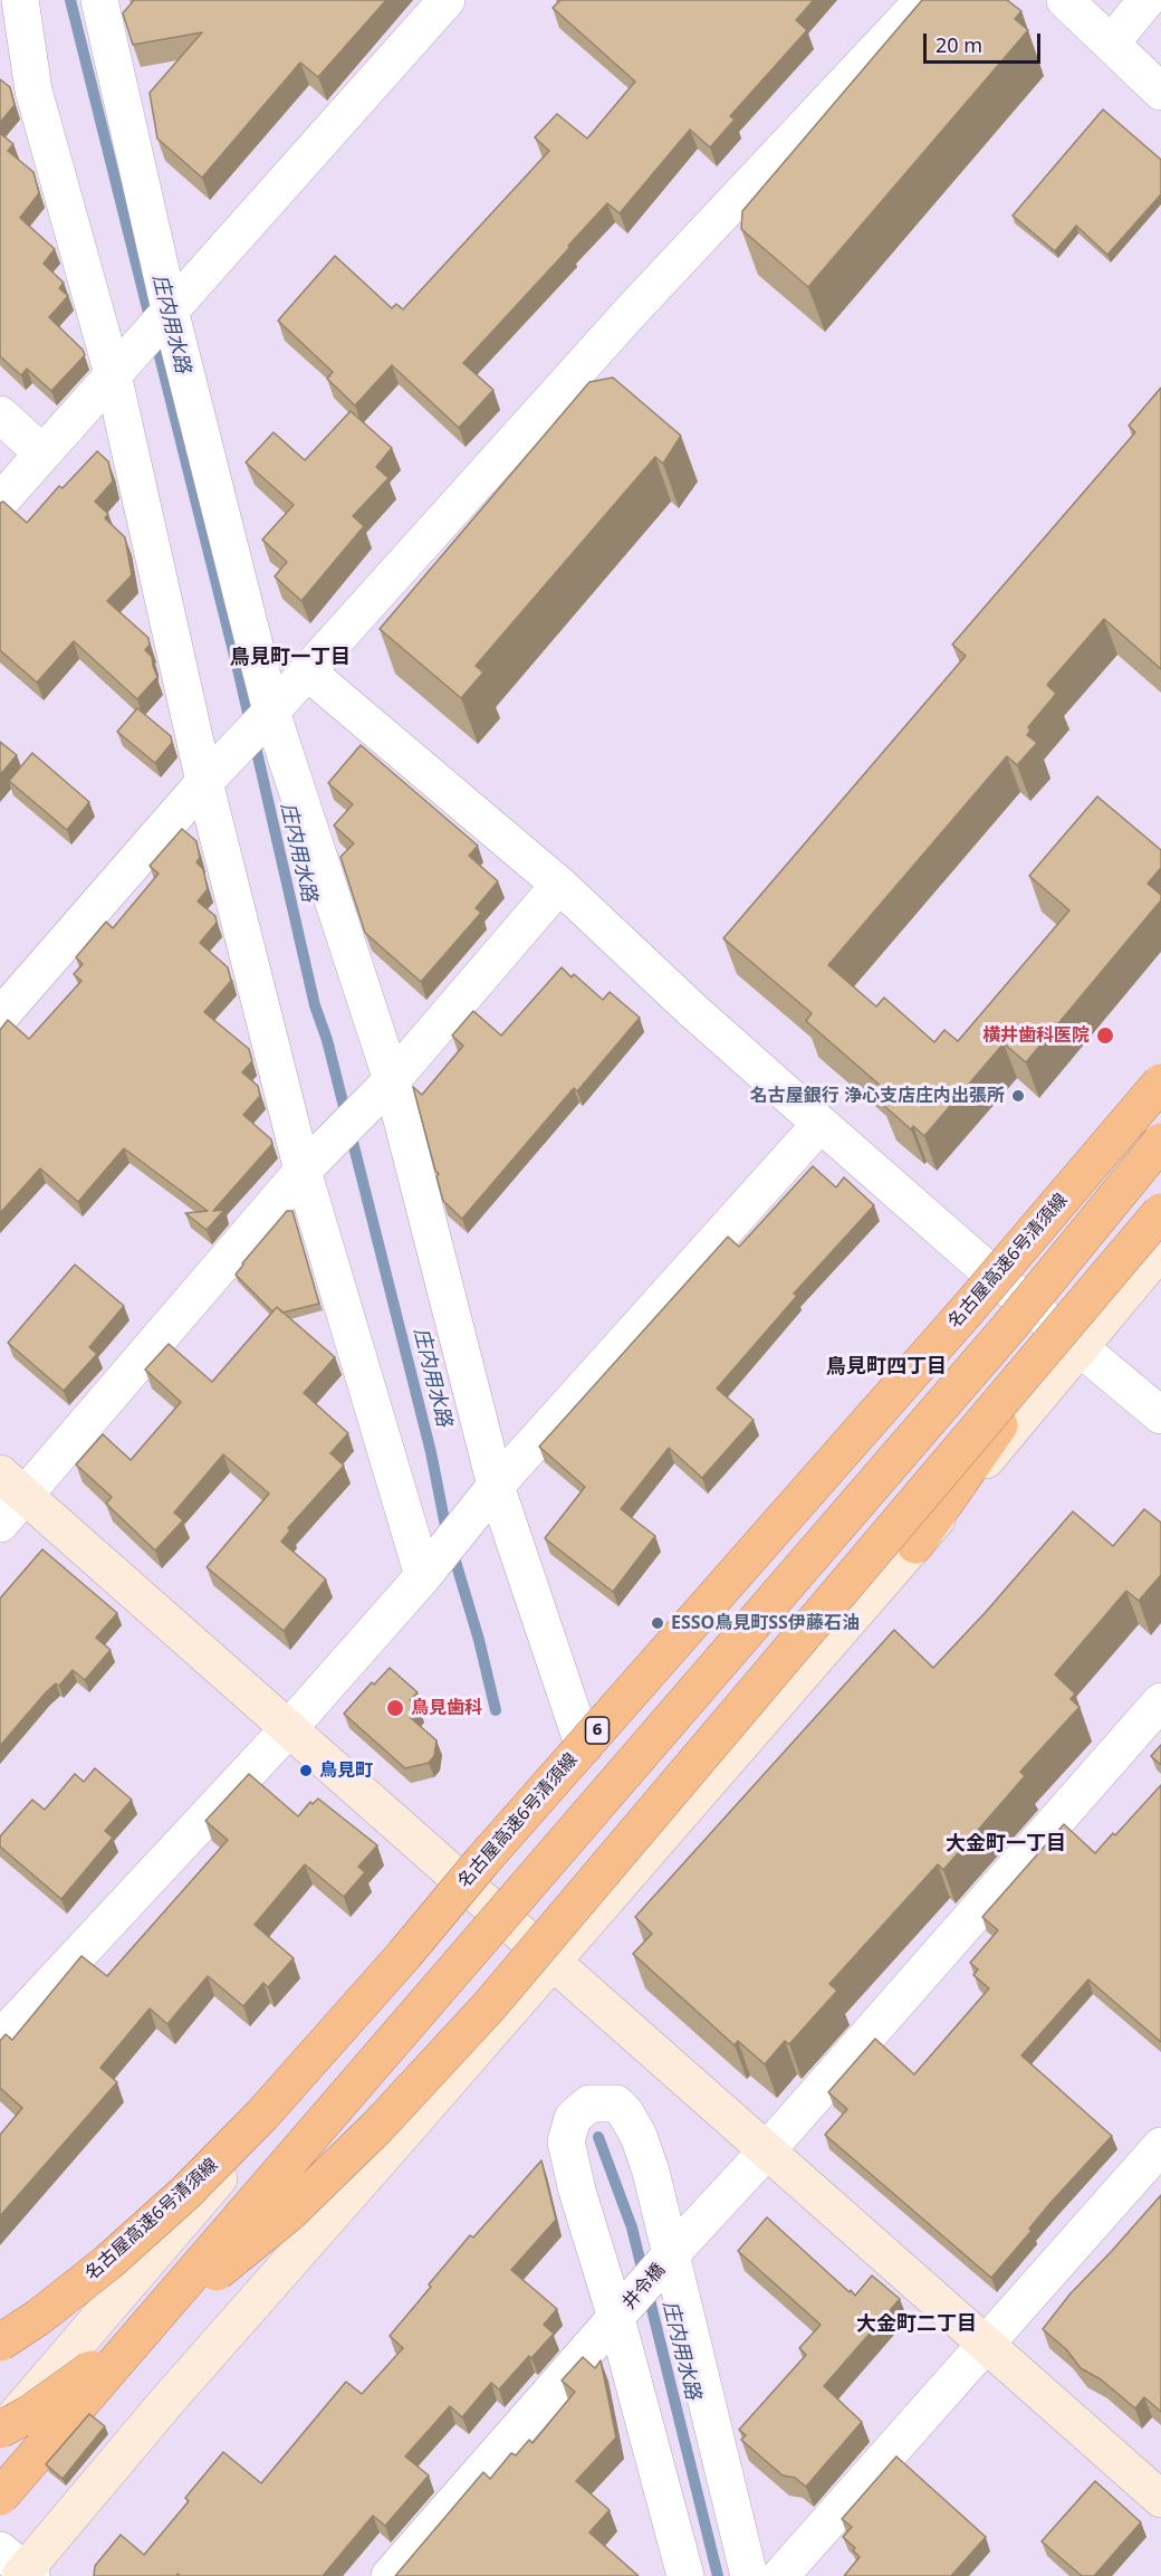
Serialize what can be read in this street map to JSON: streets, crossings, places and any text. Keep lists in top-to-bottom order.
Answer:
{
  "streets": {
    "highway": ["名古屋高速6号清須線", "6"],
    "street": ["井令橋"]
  },
  "districts": [
    "鳥見町一丁目",
    "鳥見町四丁目",
    "大金町一丁目",
    "大金町二丁目"
  ],
  "water": ["庄内用水路"],
  "places": [
    "横井歯科医院",
    "名古屋銀行 浄心支店庄内出張所",
    "ESSO鳥見町SS伊藤石油",
    "鳥見歯科",
    "鳥見町"
  ],
  "scale_bar": "20 m"
}
